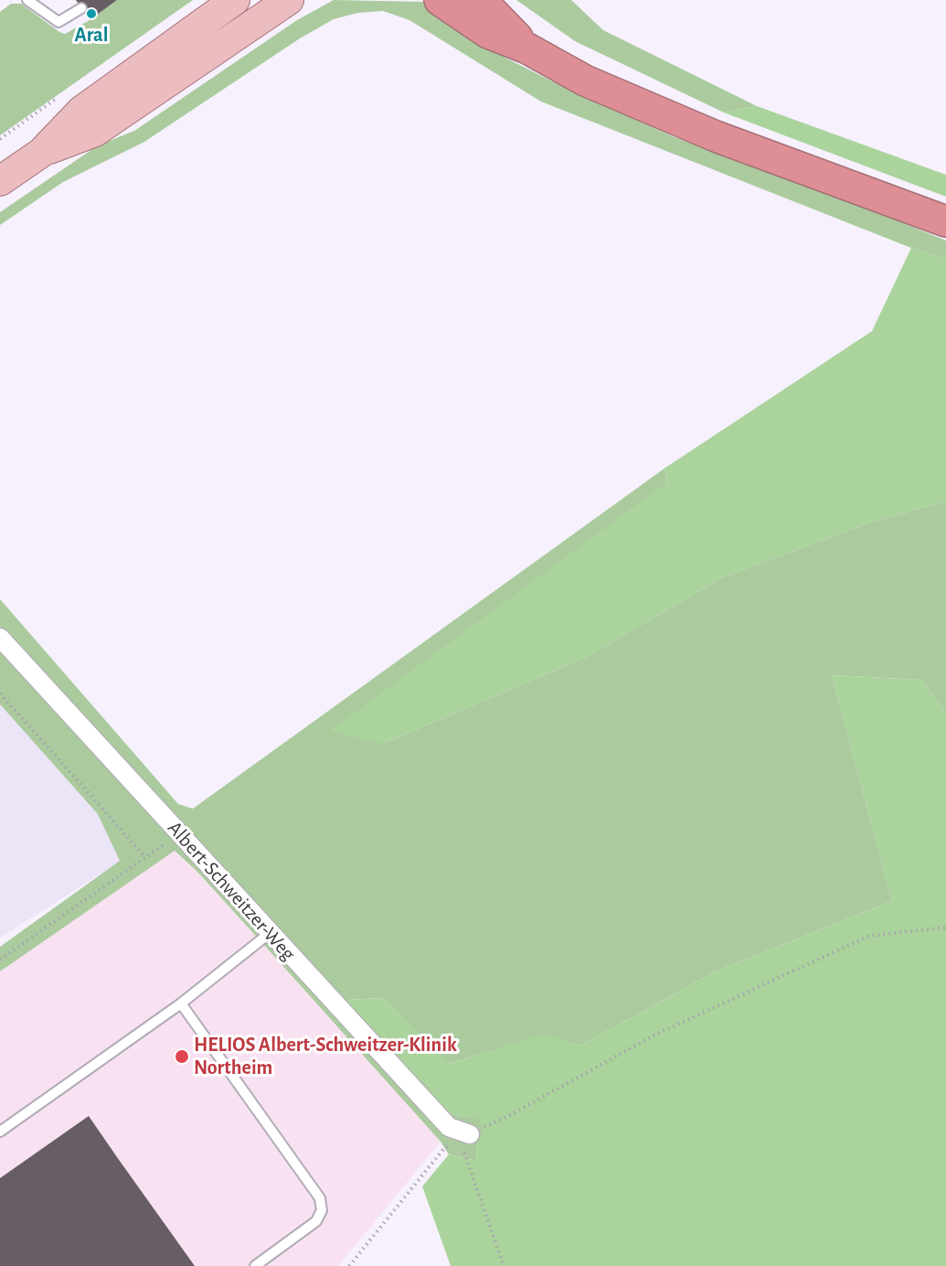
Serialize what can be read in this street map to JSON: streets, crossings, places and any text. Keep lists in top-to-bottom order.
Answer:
{
  "streets": {
    "street": ["Albert-Schweitzer-Weg"]
  },
  "places": ["Aral", "HELIOS Albert-Schweitzer-Klinik Northeim"]
}
